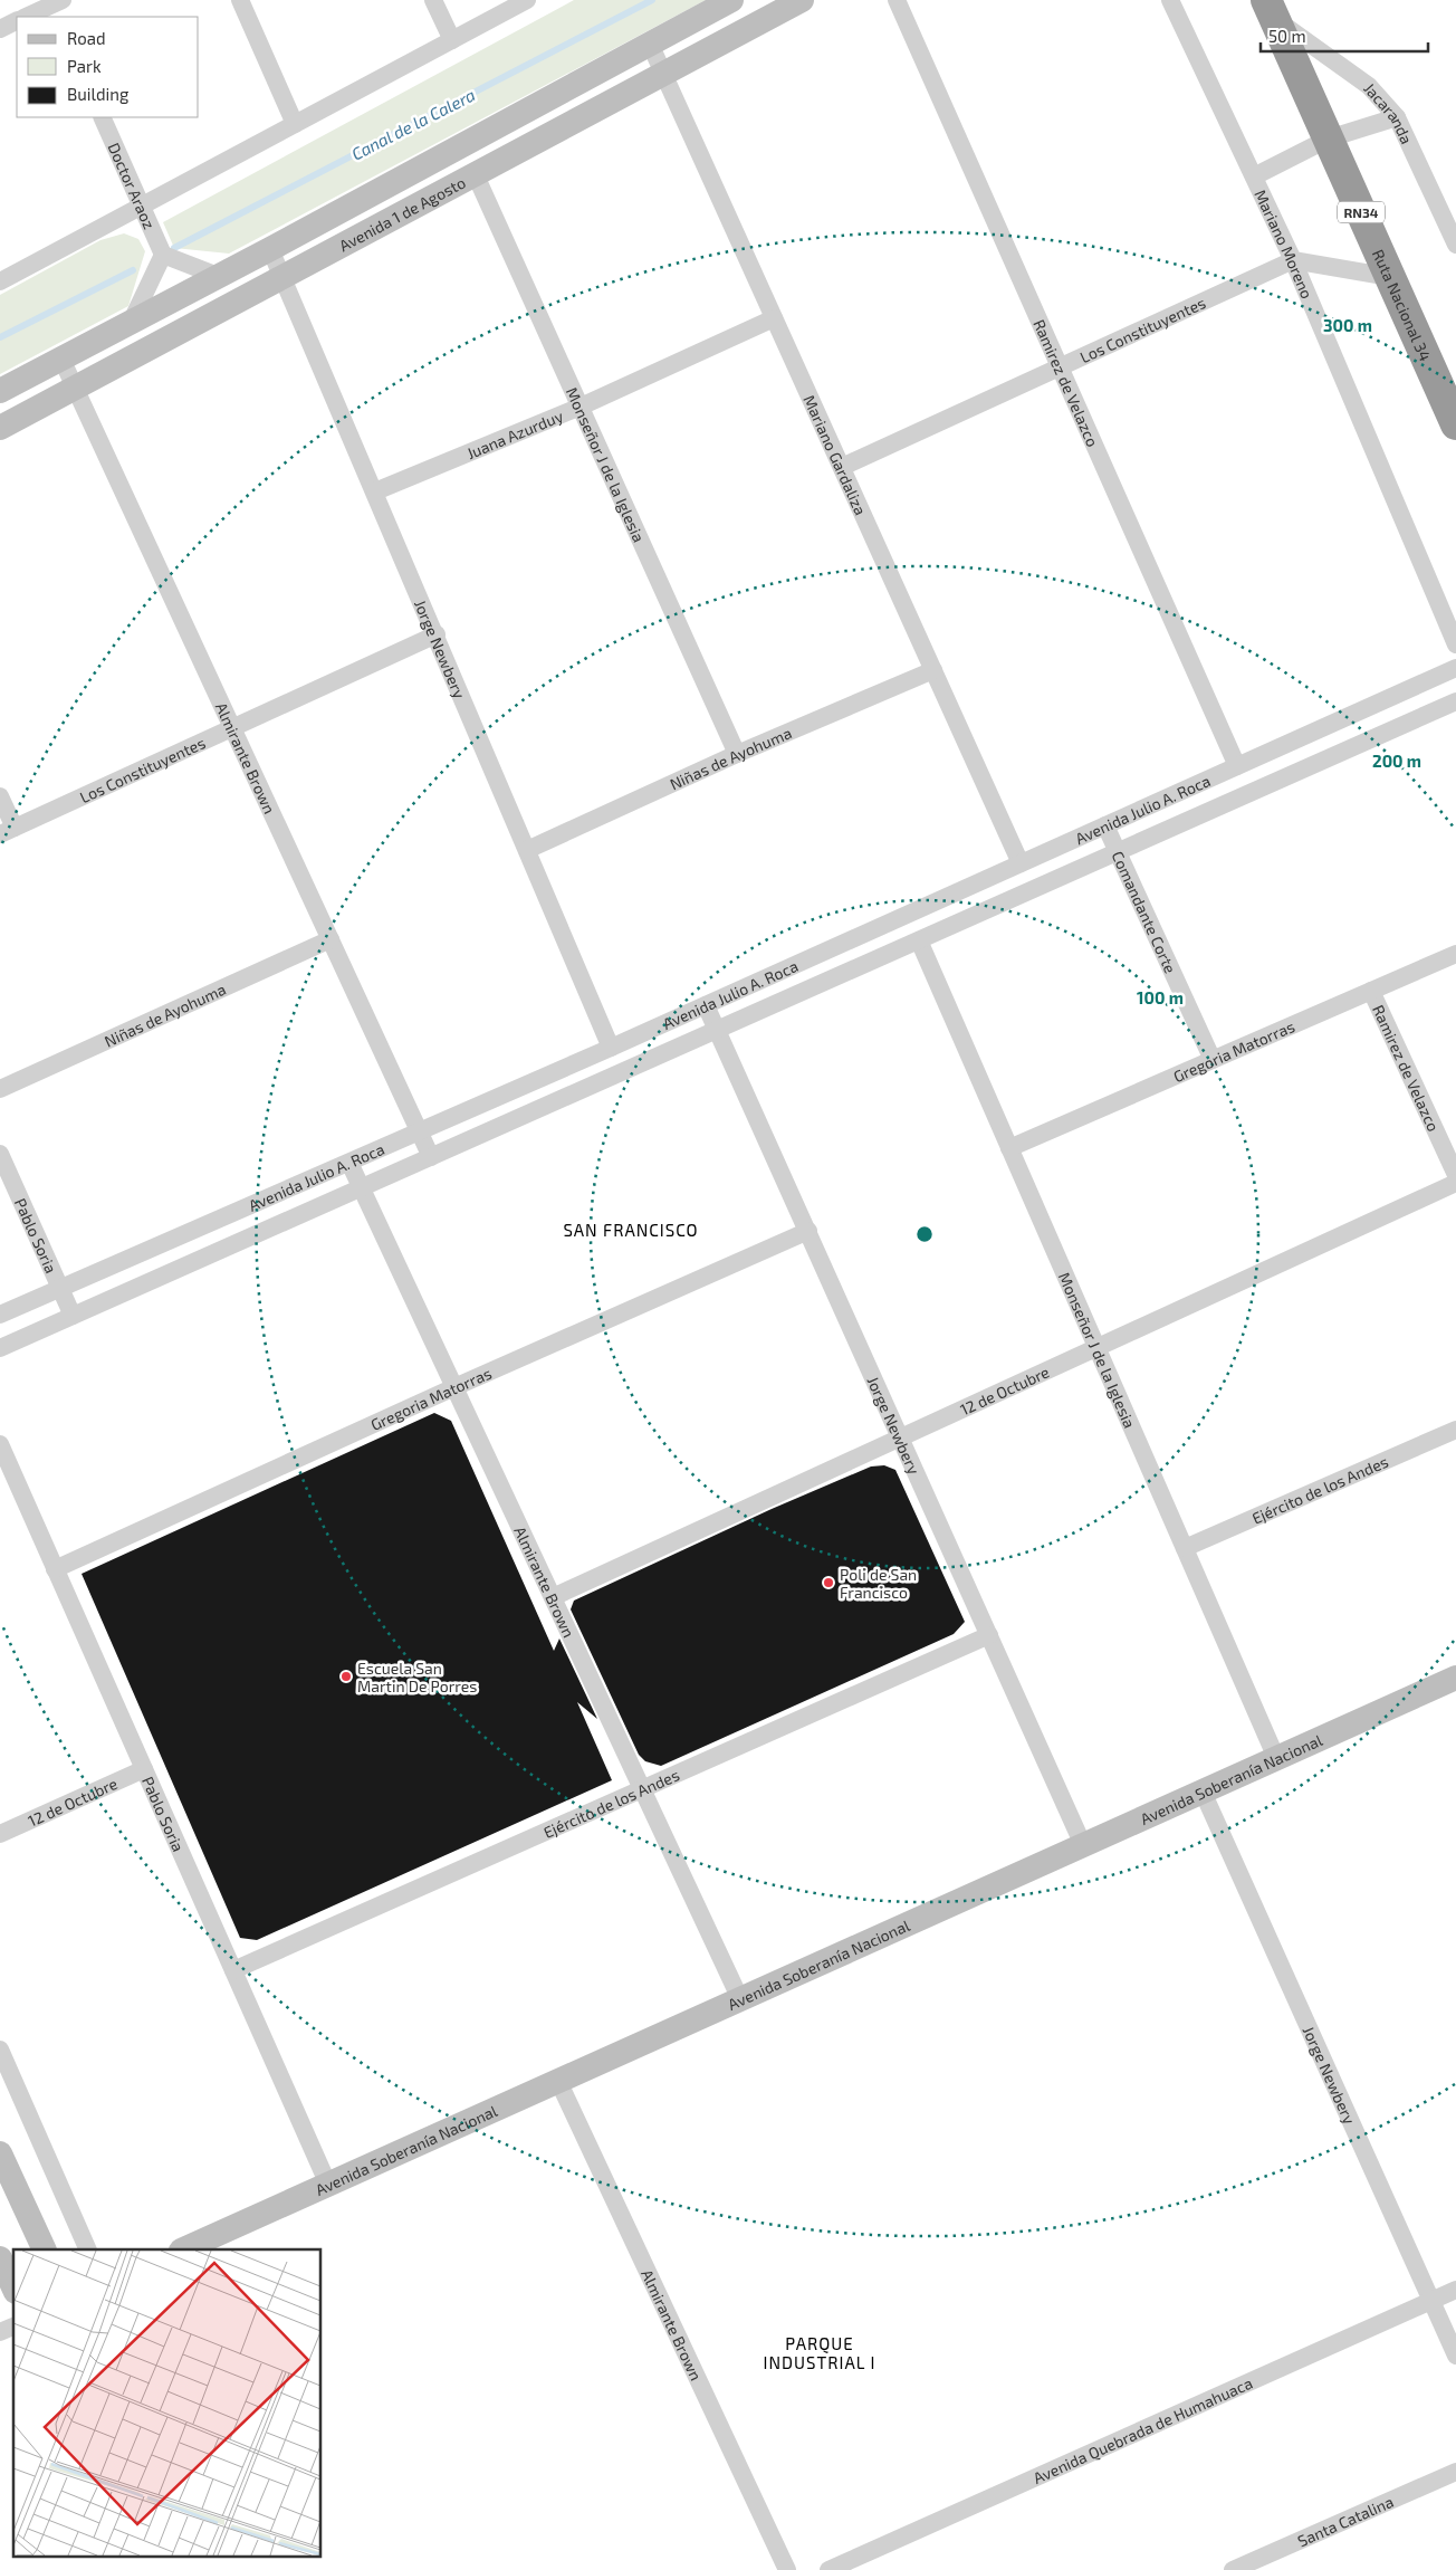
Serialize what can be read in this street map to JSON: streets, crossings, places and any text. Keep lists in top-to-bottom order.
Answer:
{
  "streets": {
    "highway": ["RN34", "Ruta Nacional 34"],
    "street": [
      "Jacaranda",
      "Doctor Araoz",
      "Avenida 1 de Agosto",
      "Mariano Moreno",
      "Los Constituyentes",
      "Ramirez de Velazco",
      "Juana Azurduy",
      "Mariano Gardaliza",
      "Monseñor J de la Iglesia",
      "Jorge Newbery",
      "Almirante Brown",
      "Niñas de Ayohuma",
      "Avenida Julio A. Roca",
      "Comandante Corte",
      "Gregoria Matorras",
      "Pablo Soria",
      "12 de Octubre",
      "Ejército de los Andes",
      "Avenida Soberanía Nacional",
      "Avenida Quebrada de Humahuaca",
      "Santa Catalina"
    ]
  },
  "crossings": [
    ["Jacaranda", "Ruta Nacional 34"],
    ["Avenida 1 de Agosto", "Mariano Gardaliza"],
    ["Avenida 1 de Agosto", "Monseñor J de la Iglesia"],
    ["Avenida 1 de Agosto", "Jorge Newbery"],
    ["Avenida 1 de Agosto", "Almirante Brown"],
    ["Mariano Moreno", "Los Constituyentes"],
    ["Los Constituyentes", "Ramirez de Velazco"],
    ["Los Constituyentes", "Mariano Gardaliza"],
    ["Los Constituyentes", "Jorge Newbery"],
    ["Los Constituyentes", "Almirante Brown"],
    ["Ramirez de Velazco", "Avenida Julio A. Roca"],
    ["Ramirez de Velazco", "Gregoria Matorras"],
    ["Juana Azurduy", "Mariano Gardaliza"],
    ["Juana Azurduy", "Monseñor J de la Iglesia"],
    ["Juana Azurduy", "Jorge Newbery"],
    ["Mariano Gardaliza", "Niñas de Ayohuma"],
    ["Mariano Gardaliza", "Avenida Julio A. Roca"],
    ["Monseñor J de la Iglesia", "Niñas de Ayohuma"],
    ["Monseñor J de la Iglesia", "Avenida Julio A. Roca"],
    ["Monseñor J de la Iglesia", "Gregoria Matorras"],
    ["Monseñor J de la Iglesia", "12 de Octubre"],
    ["Monseñor J de la Iglesia", "Ejército de los Andes"],
    ["Monseñor J de la Iglesia", "Avenida Soberanía Nacional"],
    ["Jorge Newbery", "Niñas de Ayohuma"],
    ["Jorge Newbery", "Avenida Julio A. Roca"],
    ["Jorge Newbery", "Gregoria Matorras"],
    ["Jorge Newbery", "12 de Octubre"],
    ["Jorge Newbery", "Ejército de los Andes"],
    ["Jorge Newbery", "Avenida Soberanía Nacional"],
    ["Jorge Newbery", "Avenida Quebrada de Humahuaca"],
    ["Almirante Brown", "Niñas de Ayohuma"],
    ["Almirante Brown", "Avenida Julio A. Roca"],
    ["Almirante Brown", "Gregoria Matorras"],
    ["Almirante Brown", "12 de Octubre"],
    ["Almirante Brown", "Ejército de los Andes"],
    ["Almirante Brown", "Avenida Soberanía Nacional"],
    ["Avenida Julio A. Roca", "Comandante Corte"],
    ["Avenida Julio A. Roca", "Pablo Soria"],
    ["Comandante Corte", "Gregoria Matorras"],
    ["Gregoria Matorras", "Pablo Soria"],
    ["Pablo Soria", "12 de Octubre"],
    ["Pablo Soria", "Ejército de los Andes"],
    ["Pablo Soria", "Avenida Soberanía Nacional"]
  ],
  "districts": ["SAN FRANCISCO", "PARQUE INDUSTRIAL I"],
  "water": ["Canal de la Calera"],
  "places": ["Poli de San Francisco", "Escuela San Martin De Porres"],
  "legend": ["Road", "Park", "Building"],
  "scale_bar": "50 m",
  "rings": ["300 m", "200 m", "100 m"]
}
